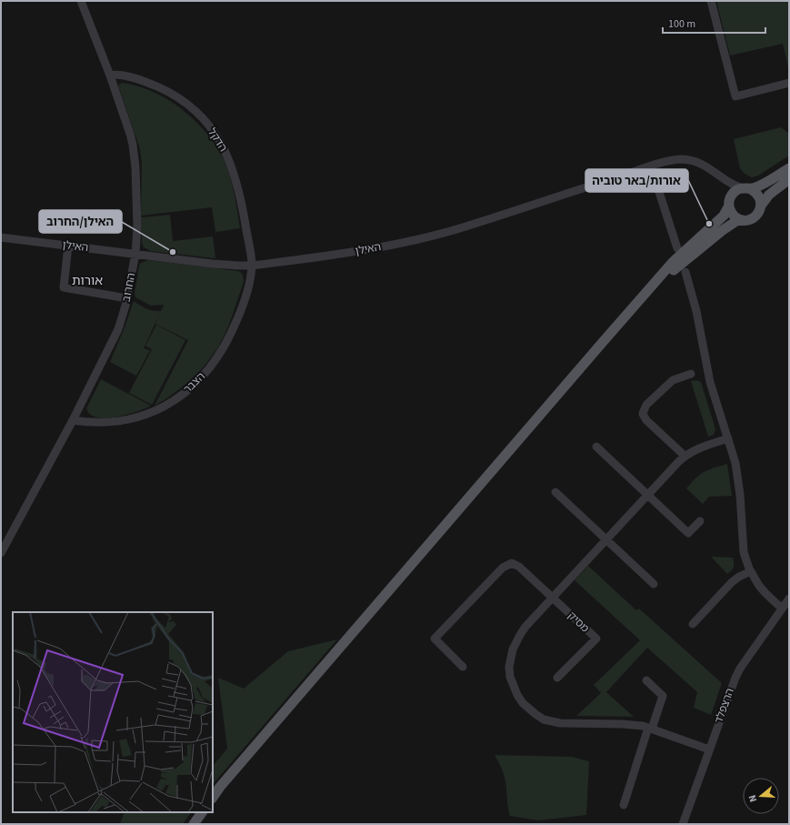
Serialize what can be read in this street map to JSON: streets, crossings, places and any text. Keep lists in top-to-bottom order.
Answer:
{
  "streets": {
    "street": [
      "הדקל",
      "האילן",
      "החרוב",
      "הצבר",
      "מסיק",
      "הרצפלד"
    ]
  },
  "crossings": [
    ["הדקל", "האילן"],
    ["הדקל", "החרוב"],
    ["הדקל", "הצבר"],
    ["האילן", "החרוב"],
    ["האילן", "הצבר"],
    ["החרוב", "הצבר"]
  ],
  "districts": ["אורות"],
  "places": ["אורות/באר טוביה", "האילן/החרוב"],
  "scale_bar": "100 m",
  "north": "left"
}
